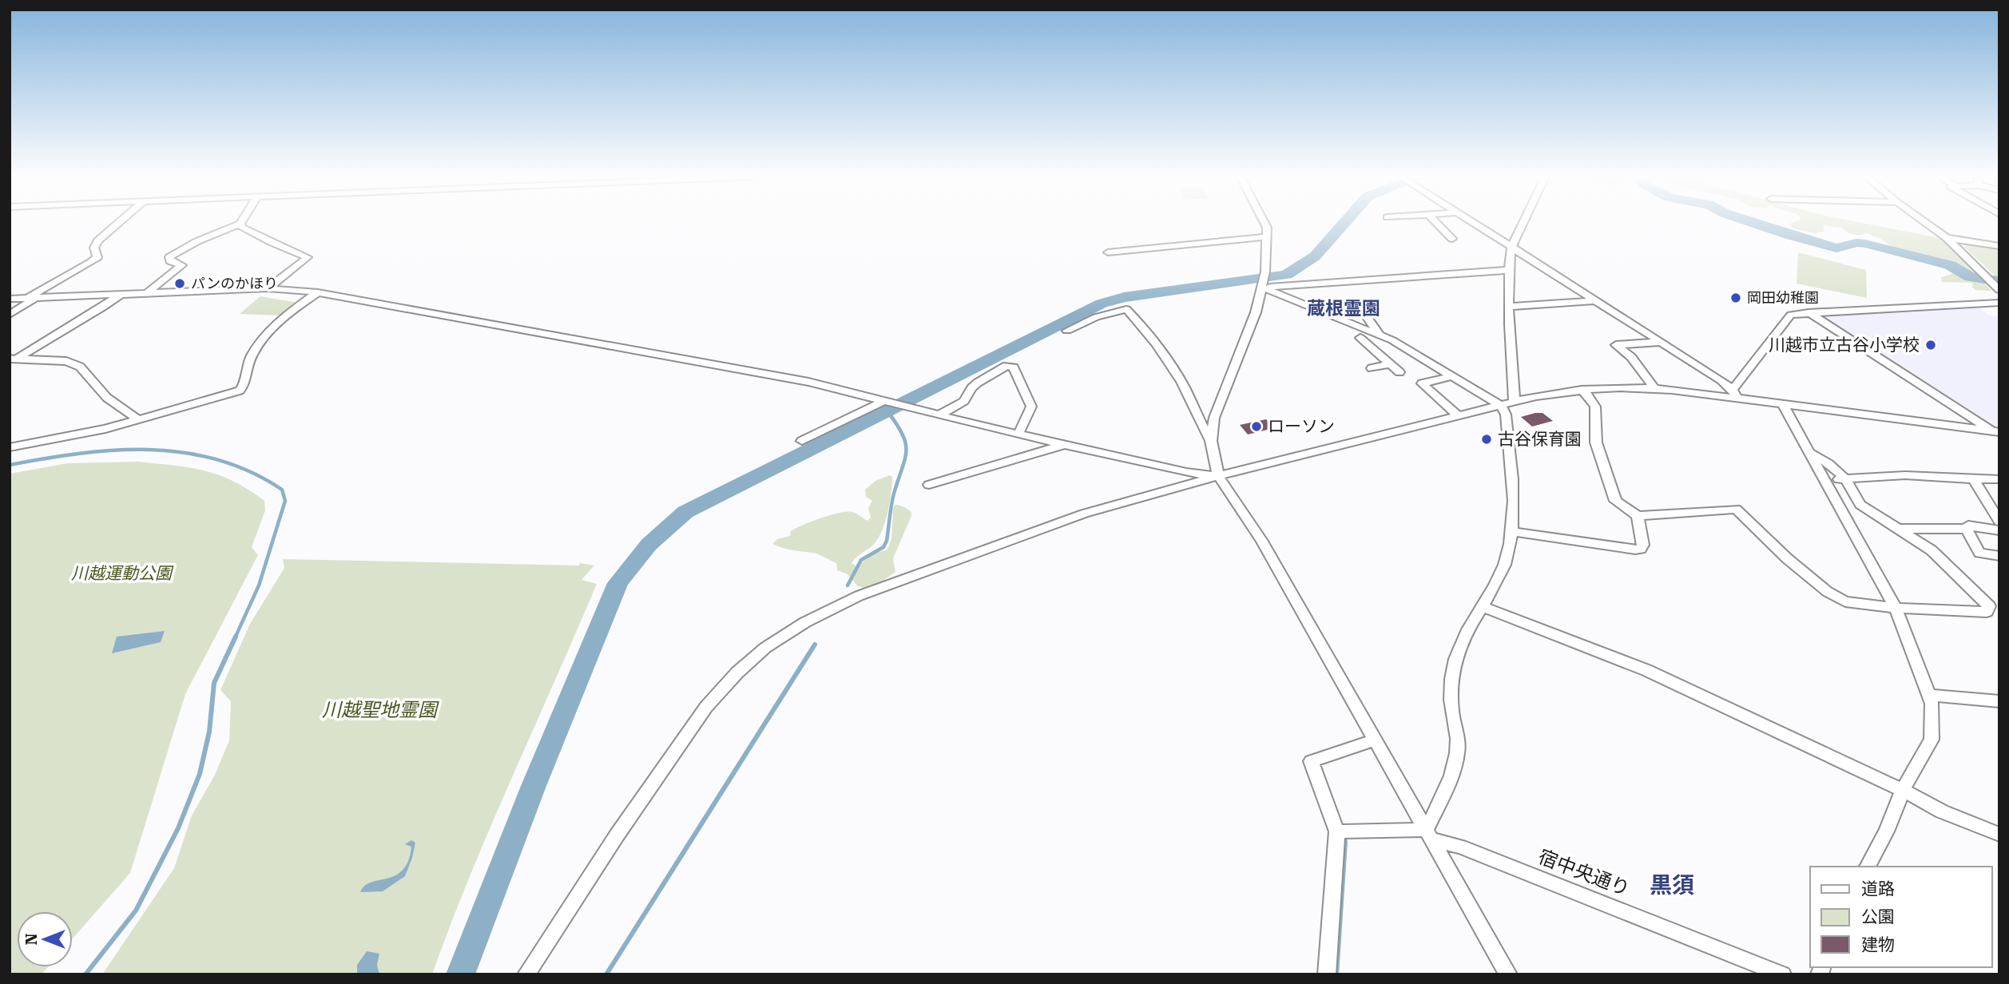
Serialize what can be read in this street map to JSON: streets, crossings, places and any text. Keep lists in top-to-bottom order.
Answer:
{
  "streets": {
    "street": ["宿中央通り"]
  },
  "districts": ["蔵根霊園", "黒須"],
  "parks": ["川越運動公園", "川越聖地霊園"],
  "places": [
    "パンのかほり",
    "岡田幼稚園",
    "川越市立古谷小学校",
    "ローソン",
    "古谷保育園"
  ],
  "legend": ["道路", "公園", "建物"],
  "north": "left"
}
